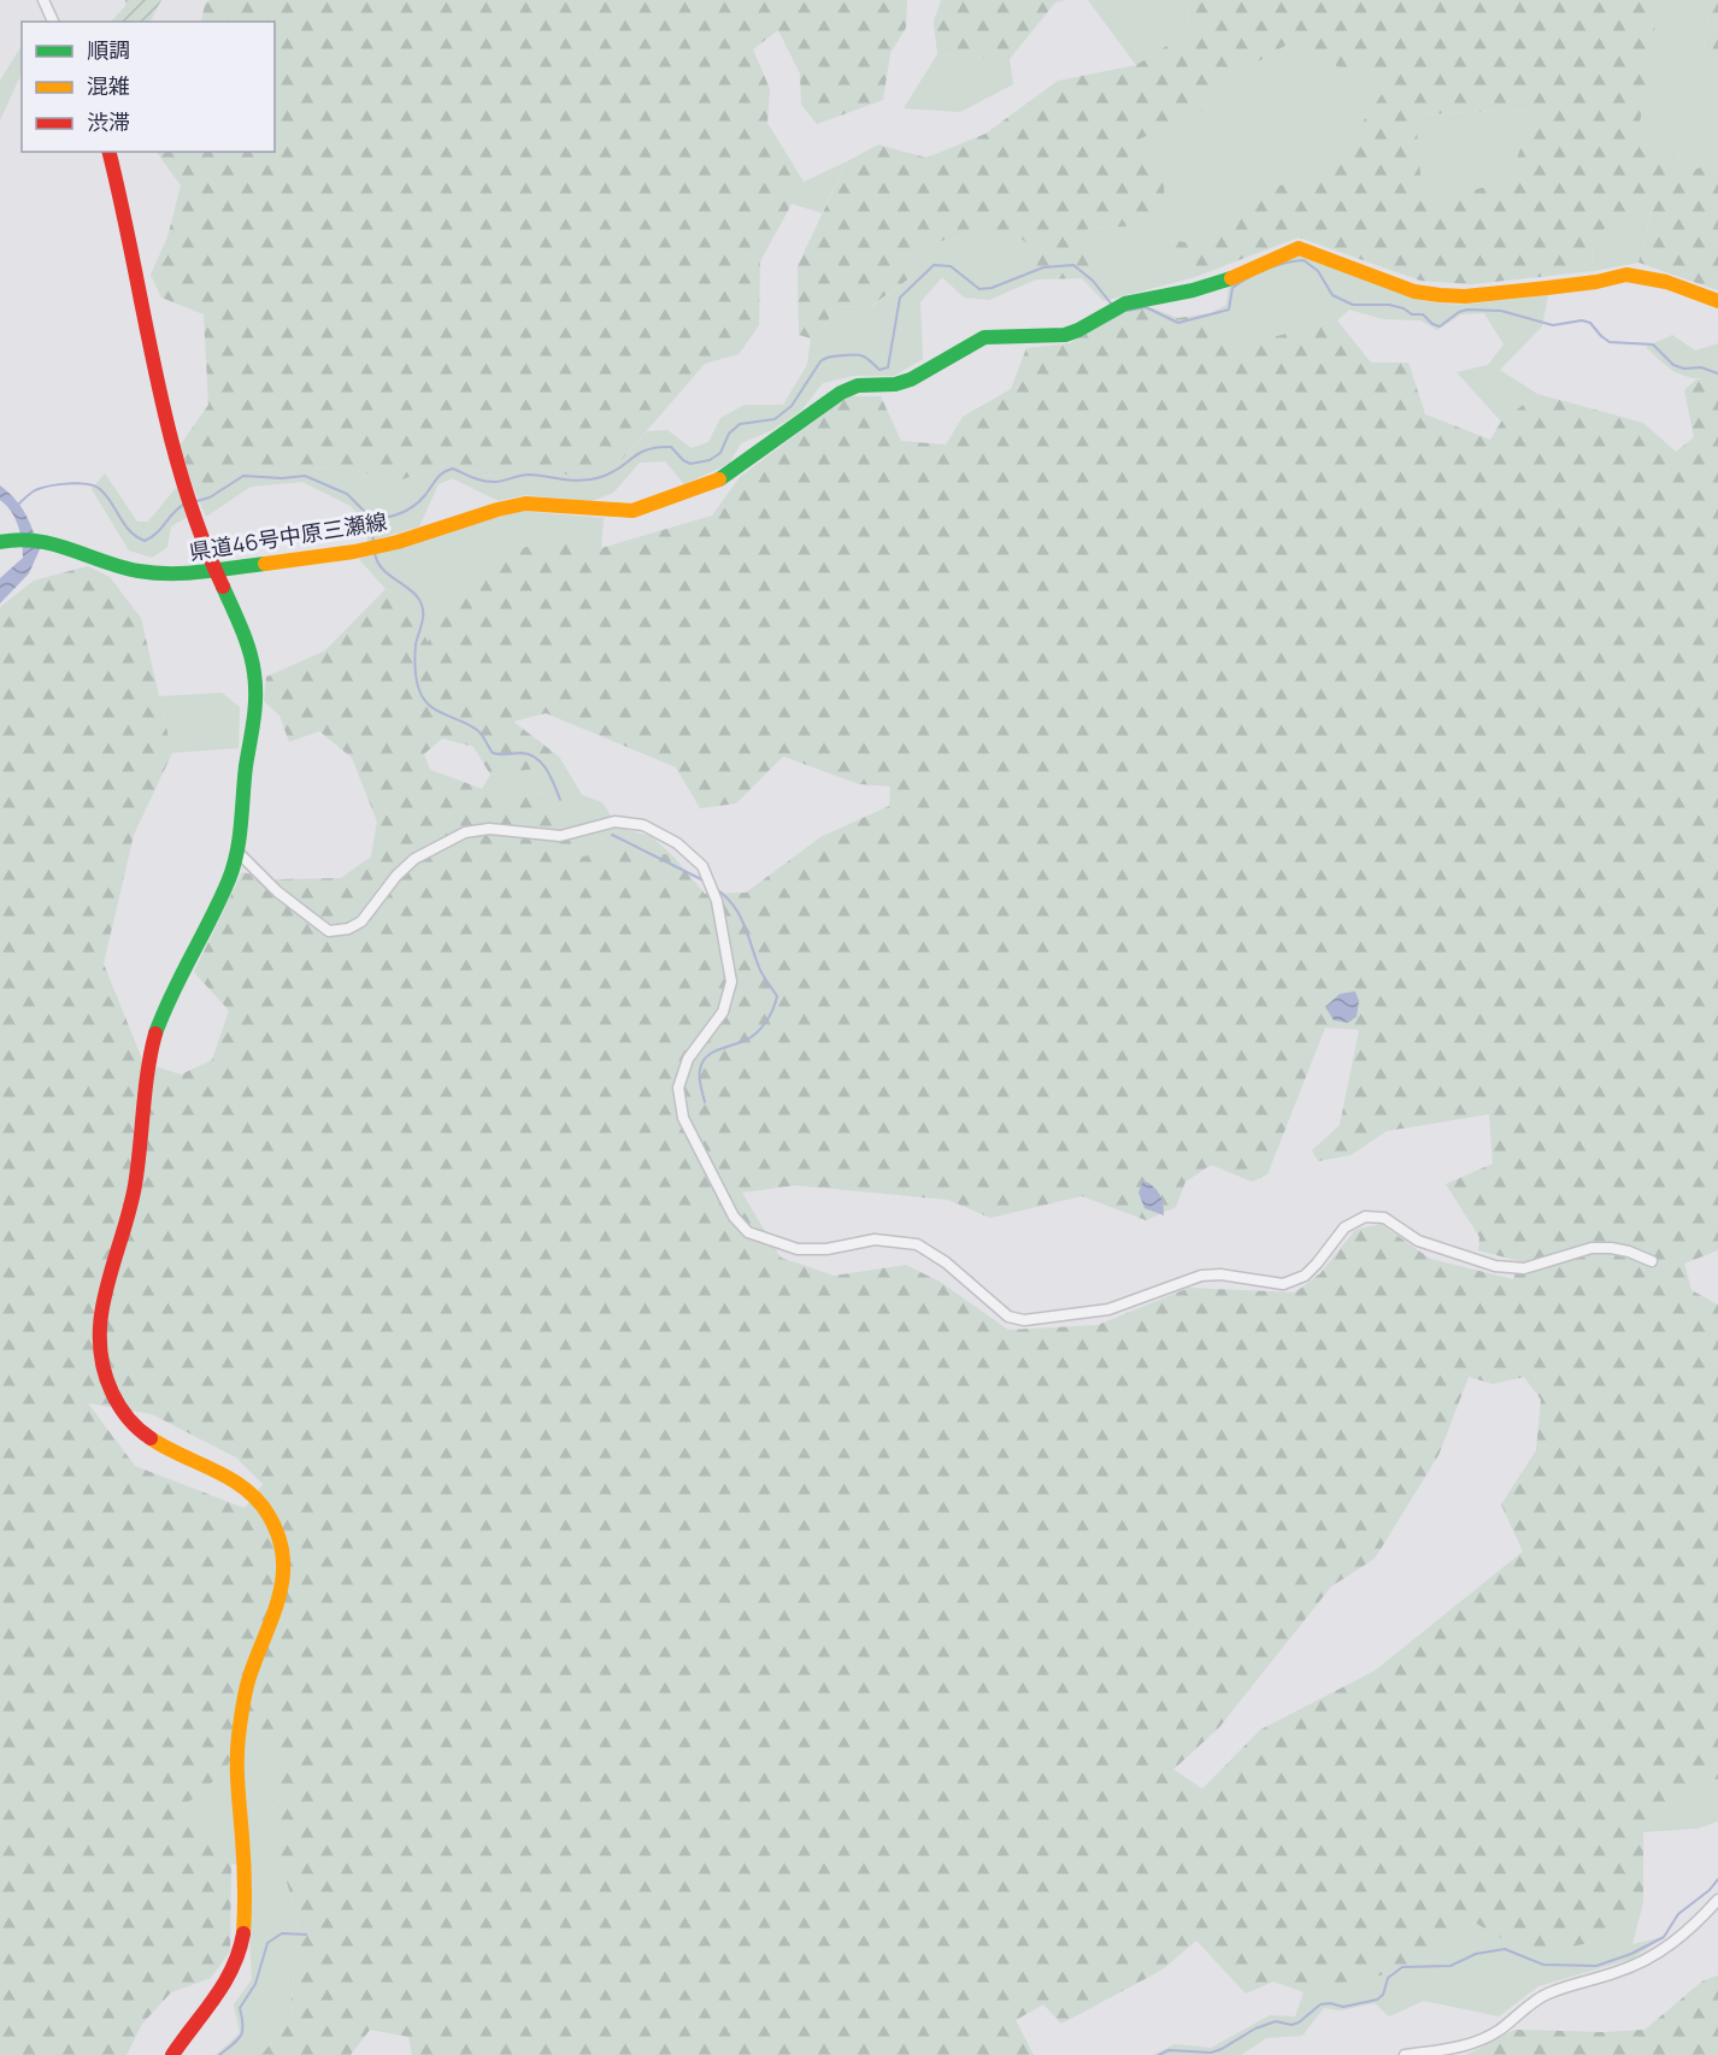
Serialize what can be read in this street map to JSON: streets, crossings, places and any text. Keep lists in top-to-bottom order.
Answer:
{
  "streets": {
    "street": ["県道46号中原三瀬線"]
  },
  "legend": ["順調", "混雑", "渋滞"]
}
